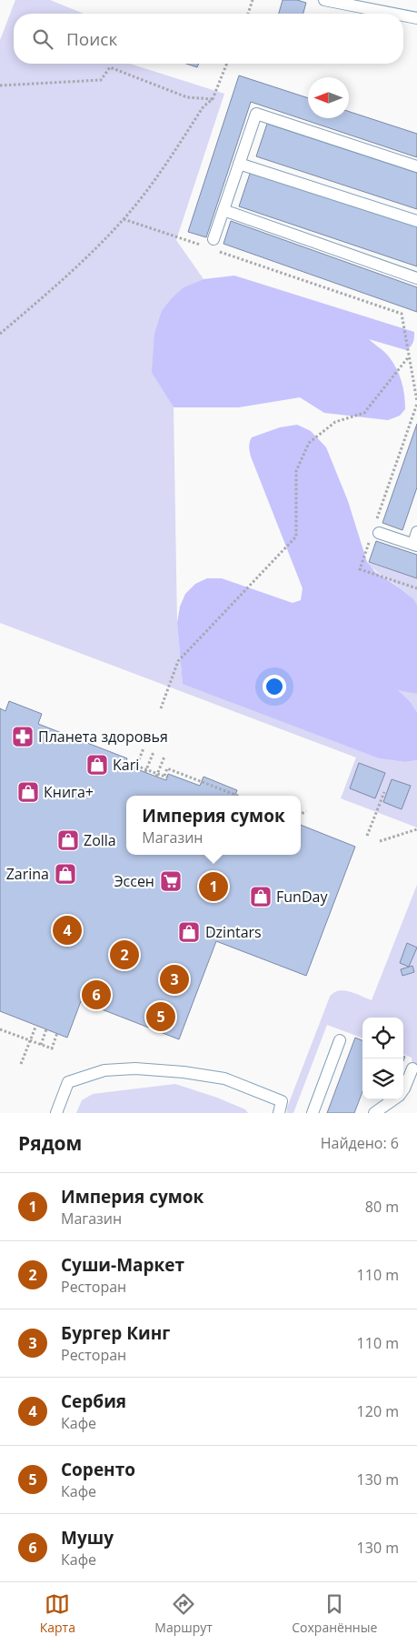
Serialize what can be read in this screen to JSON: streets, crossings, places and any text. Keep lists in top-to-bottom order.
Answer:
{
  "places": {
    "pharmacy": ["Планета здоровья"],
    "shop": [
      "Kari",
      "Книга+",
      "Zolla",
      "Zarina",
      "FunDay",
      "Dzintars"
    ],
    "supermarket": ["Эссен"]
  },
  "north": "left",
  "page": {
    "search": "Поиск",
    "popup": ["Империя сумок", "Магазин"],
    "pins": [
      "1",
      "4",
      "2",
      "3",
      "6",
      "5"
    ],
    "heading": ["Рядом", "Найдено: 6"],
    "list": [
      {
        "mark": "1",
        "name": "Империя сумок",
        "note": "Магазин",
        "value": "80 m"
      },
      {
        "mark": "2",
        "name": "Суши-Маркет",
        "note": "Ресторан",
        "value": "110 m"
      },
      {
        "mark": "3",
        "name": "Бургер Кинг",
        "note": "Ресторан",
        "value": "110 m"
      },
      {
        "mark": "4",
        "name": "Сербия",
        "note": "Кафе",
        "value": "120 m"
      },
      {
        "mark": "5",
        "name": "Соренто",
        "note": "Кафе",
        "value": "130 m"
      },
      {
        "mark": "6",
        "name": "Мушу",
        "note": "Кафе",
        "value": "130 m"
      }
    ],
    "nav": ["Карта", "Маршрут", "Сохранённые"]
  }
}
